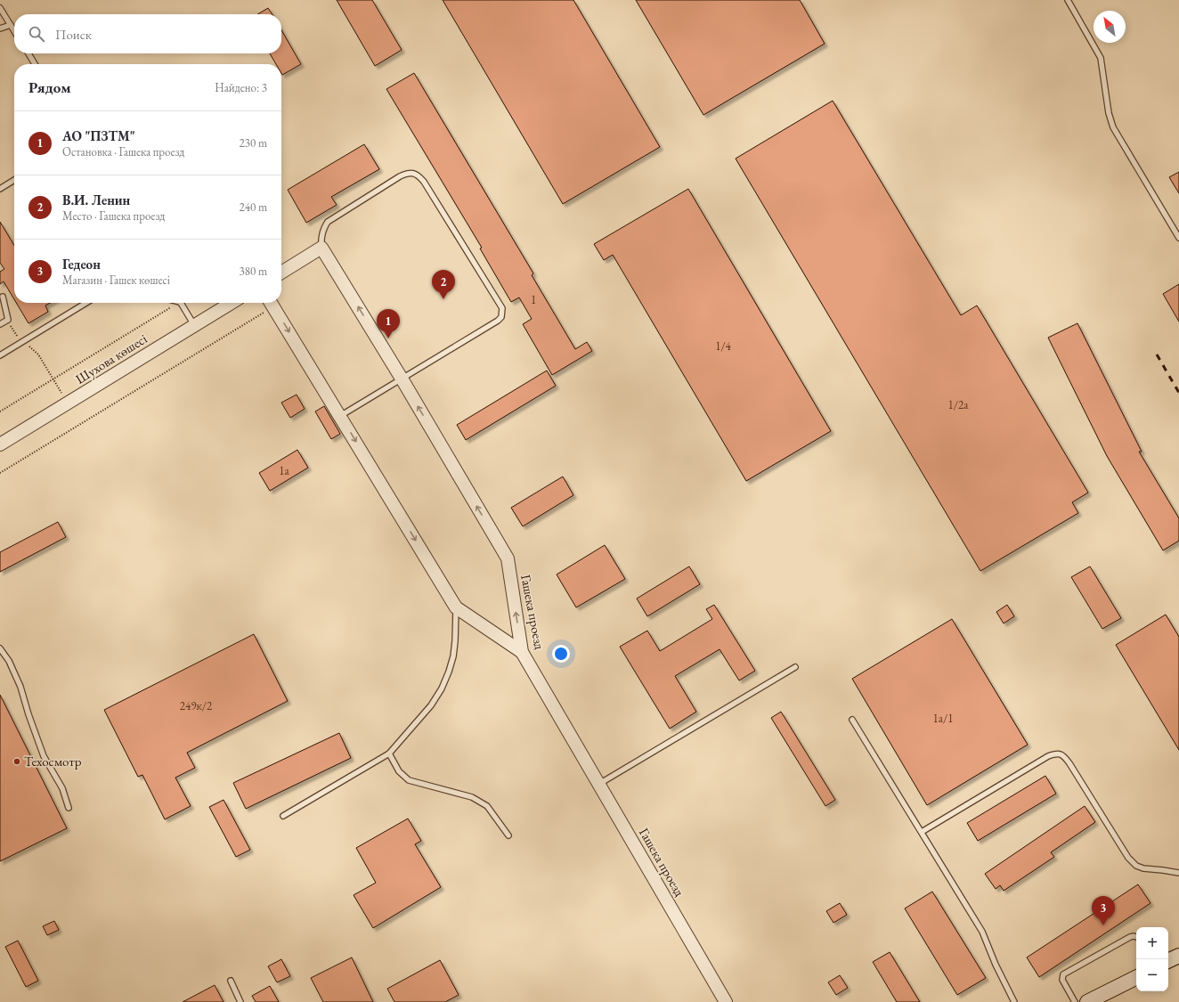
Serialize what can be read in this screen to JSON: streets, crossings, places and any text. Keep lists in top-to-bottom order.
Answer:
{
  "streets": {
    "street": ["Шухова көшесі", "Гашека проезд"]
  },
  "places": ["Техосмотр"],
  "house_numbers": [
    "1",
    "1/4",
    "1/2а",
    "1а",
    "249к/2",
    "1а/1"
  ],
  "north": "top left",
  "page": {
    "search": "Поиск",
    "heading": ["Рядом", "Найдено: 3"],
    "list": [
      {
        "mark": "1",
        "name": "АО \"ПЗТМ\"",
        "note": "Остановка · Гашека проезд",
        "value": "230 m"
      },
      {
        "mark": "2",
        "name": "В.И. Ленин",
        "note": "Место · Гашека проезд",
        "value": "240 m"
      },
      {
        "mark": "3",
        "name": "Гедеон",
        "note": "Магазин · Гашек көшесі",
        "value": "380 m"
      }
    ],
    "pins": ["2", "1", "3"],
    "map_buttons": ["+", "−"]
  }
}
